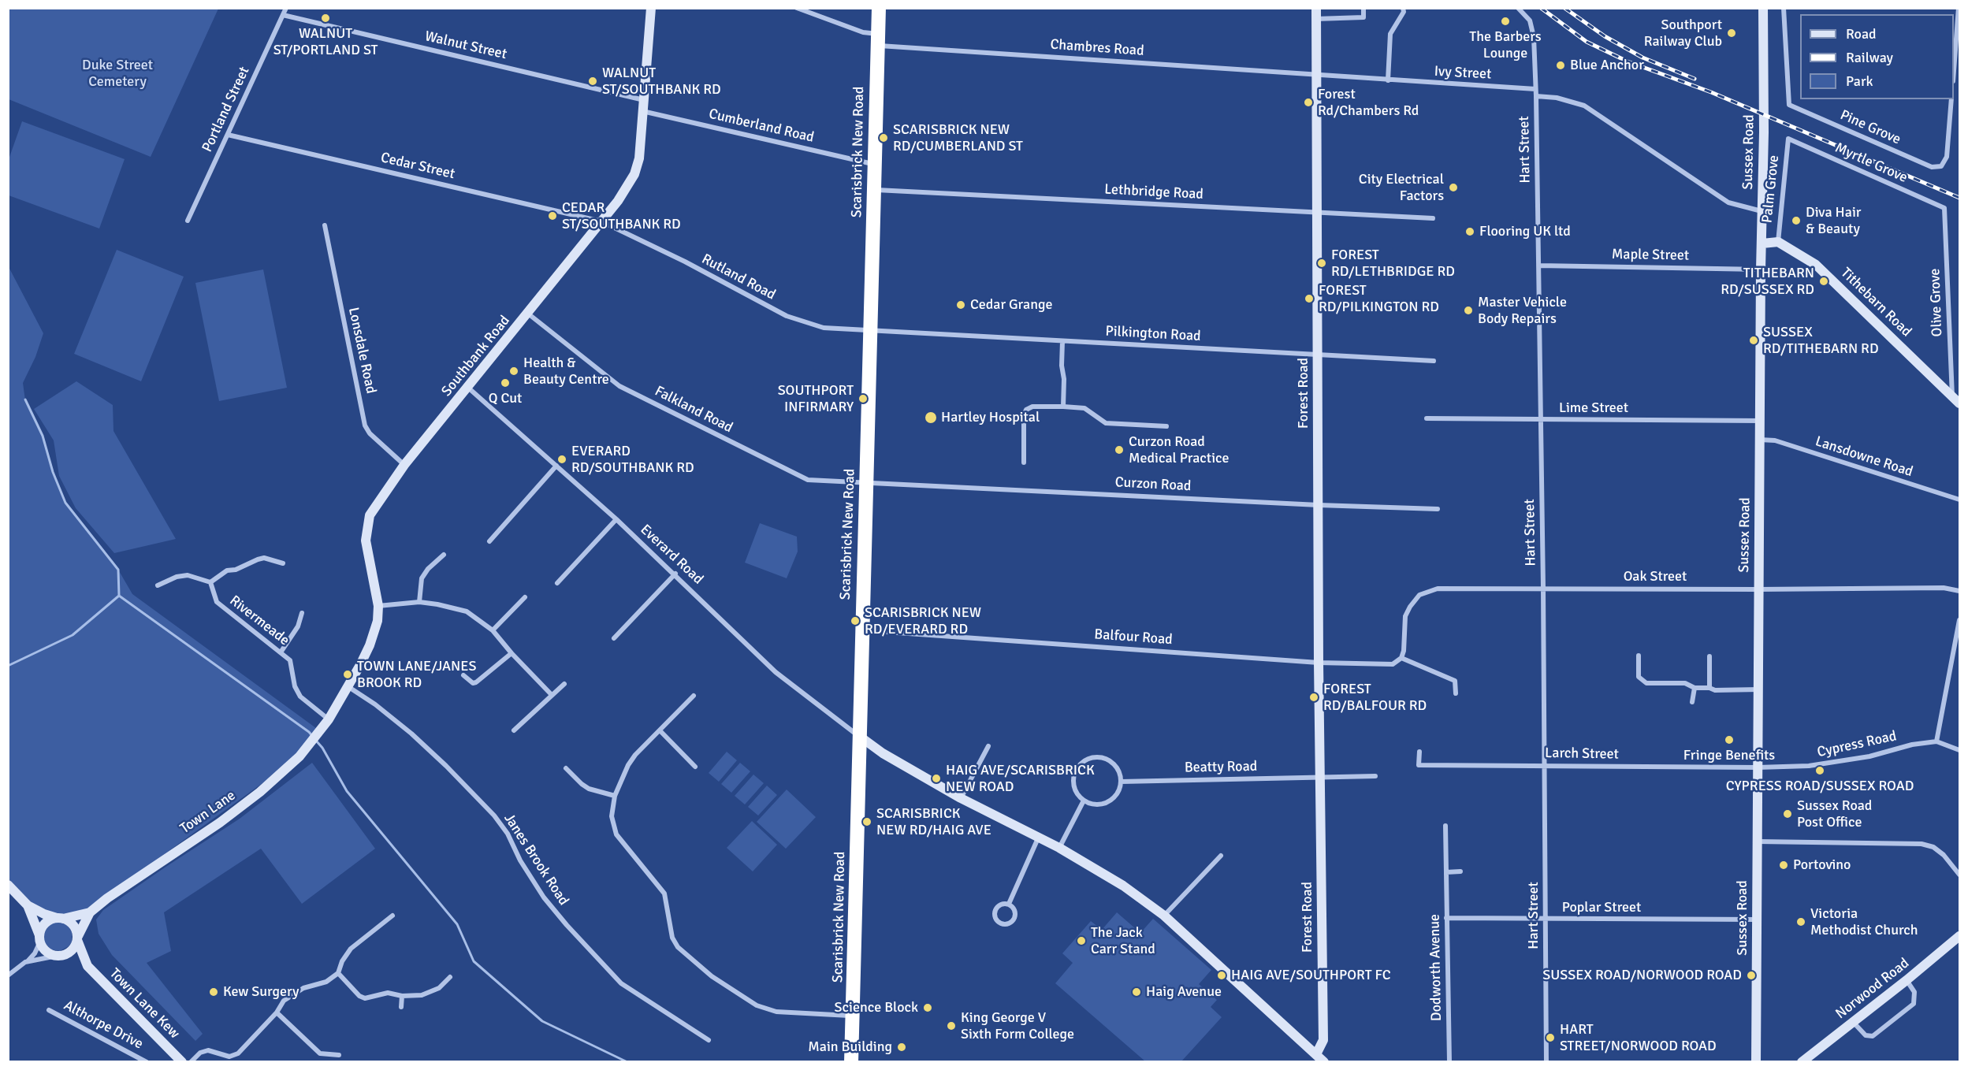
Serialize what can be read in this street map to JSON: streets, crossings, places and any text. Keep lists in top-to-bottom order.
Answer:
{
  "streets": {
    "highway": ["Scarisbrick New Road"],
    "street": [
      "Walnut Street",
      "Chambres Road",
      "Ivy Street",
      "Portland Street",
      "Cumberland Road",
      "Pine Grove",
      "Hart Street",
      "Sussex Road",
      "Myrtle Grove",
      "Cedar Street",
      "Palm Grove",
      "Lethbridge Road",
      "Maple Street",
      "Rutland Road",
      "Tithebarn Road",
      "Olive Grove",
      "Pilkington Road",
      "Lonsdale Road",
      "Southbank Road",
      "Forest Road",
      "Lime Street",
      "Falkland Road",
      "Lansdowne Road",
      "Curzon Road",
      "Everard Road",
      "Oak Street",
      "Rivermeade",
      "Balfour Road",
      "Cypress Road",
      "Larch Street",
      "Beatty Road",
      "Town Lane",
      "Janes Brook Road",
      "Poplar Street",
      "Dodworth Avenue",
      "Norwood Road",
      "Town Lane Kew",
      "Althorpe Drive"
    ]
  },
  "crossings": [
    ["Walnut Street", "Portland Street"],
    ["Walnut Street", "Southbank Road"],
    ["Chambres Road", "Ivy Street"],
    ["Chambres Road", "Scarisbrick New Road"],
    ["Chambres Road", "Forest Road"],
    ["Ivy Street", "Hart Street"],
    ["Portland Street", "Cedar Street"],
    ["Cumberland Road", "Scarisbrick New Road"],
    ["Cumberland Road", "Southbank Road"],
    ["Hart Street", "Maple Street"],
    ["Hart Street", "Lime Street"],
    ["Hart Street", "Oak Street"],
    ["Hart Street", "Larch Street"],
    ["Hart Street", "Poplar Street"],
    ["Scarisbrick New Road", "Lethbridge Road"],
    ["Scarisbrick New Road", "Rutland Road"],
    ["Scarisbrick New Road", "Pilkington Road"],
    ["Scarisbrick New Road", "Falkland Road"],
    ["Scarisbrick New Road", "Curzon Road"],
    ["Scarisbrick New Road", "Everard Road"],
    ["Scarisbrick New Road", "Balfour Road"],
    ["Sussex Road", "Maple Street"],
    ["Sussex Road", "Lime Street"],
    ["Sussex Road", "Lansdowne Road"],
    ["Sussex Road", "Oak Street"],
    ["Sussex Road", "Cypress Road"],
    ["Sussex Road", "Larch Street"],
    ["Sussex Road", "Poplar Street"],
    ["Myrtle Grove", "Palm Grove"],
    ["Myrtle Grove", "Olive Grove"],
    ["Cedar Street", "Rutland Road"],
    ["Cedar Street", "Southbank Road"],
    ["Palm Grove", "Tithebarn Road"],
    ["Lethbridge Road", "Forest Road"],
    ["Rutland Road", "Pilkington Road"],
    ["Rutland Road", "Southbank Road"],
    ["Tithebarn Road", "Olive Grove"],
    ["Pilkington Road", "Forest Road"],
    ["Lonsdale Road", "Southbank Road"],
    ["Southbank Road", "Falkland Road"],
    ["Southbank Road", "Everard Road"],
    ["Southbank Road", "Rivermeade"],
    ["Southbank Road", "Town Lane"],
    ["Southbank Road", "Janes Brook Road"],
    ["Forest Road", "Curzon Road"],
    ["Forest Road", "Balfour Road"],
    ["Forest Road", "Beatty Road"],
    ["Falkland Road", "Curzon Road"],
    ["Oak Street", "Balfour Road"],
    ["Rivermeade", "Town Lane"],
    ["Cypress Road", "Larch Street"],
    ["Town Lane", "Town Lane Kew"],
    ["Poplar Street", "Dodworth Avenue"]
  ],
  "parks": ["Duke Street Cemetery"],
  "places": [
    "WALNUT ST/PORTLAND ST",
    "The Barbers Lounge",
    "Southport Railway Club",
    "Blue Anchor",
    "WALNUT ST/SOUTHBANK RD",
    "Forest Rd/Chambers Rd",
    "SCARISBRICK NEW RD/CUMBERLAND ST",
    "City Electrical Factors",
    "CEDAR ST/SOUTHBANK RD",
    "Diva Hair & Beauty",
    "Flooring UK ltd",
    "FOREST RD/LETHBRIDGE RD",
    "TITHEBARN RD/SUSSEX RD",
    "FOREST RD/PILKINGTON RD",
    "Cedar Grange",
    "Master Vehicle Body Repairs",
    "SUSSEX RD/TITHEBARN RD",
    "Health & Beauty Centre",
    "Q Cut",
    "SOUTHPORT INFIRMARY",
    "Hartley Hospital",
    "Curzon Road Medical Practice",
    "EVERARD RD/SOUTHBANK RD",
    "SCARISBRICK NEW RD/EVERARD RD",
    "TOWN LANE/JANES BROOK RD",
    "FOREST RD/BALFOUR RD",
    "Fringe Benefits",
    "CYPRESS ROAD/SUSSEX ROAD",
    "HAIG AVE/SCARISBRICK NEW ROAD",
    "Sussex Road Post Office",
    "SCARISBRICK NEW RD/HAIG AVE",
    "Portovino",
    "Victoria Methodist Church",
    "The Jack Carr Stand",
    "HAIG AVE/SOUTHPORT FC",
    "SUSSEX ROAD/NORWOOD ROAD",
    "Kew Surgery",
    "Haig Avenue",
    "Science Block",
    "King George V Sixth Form College",
    "HART STREET/NORWOOD ROAD",
    "Main Building"
  ],
  "legend": ["Road", "Railway", "Park"]
}
